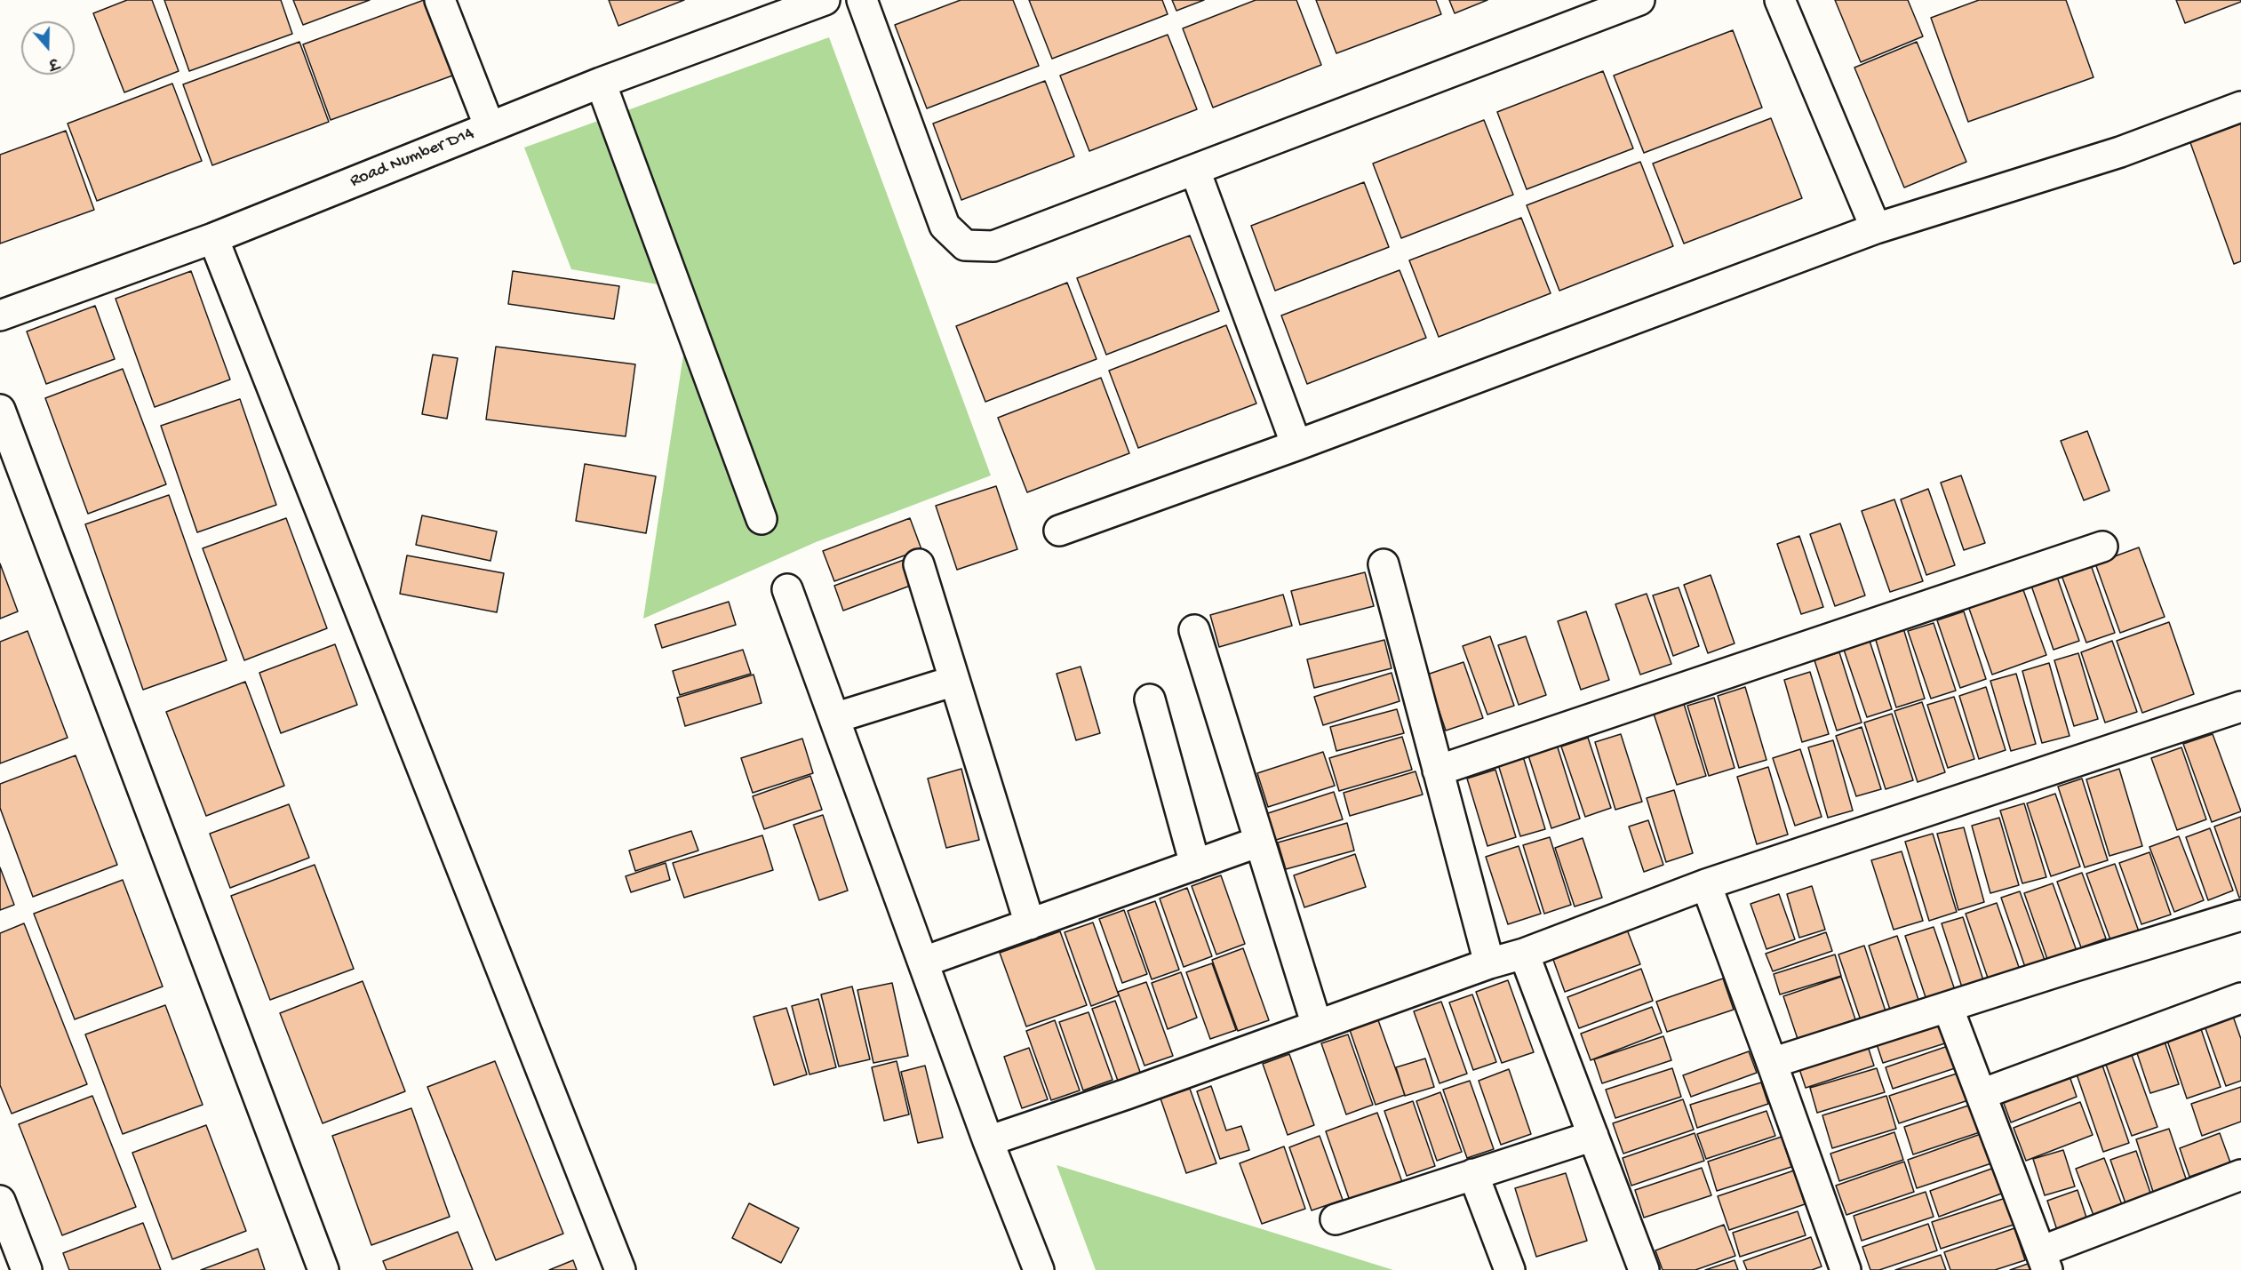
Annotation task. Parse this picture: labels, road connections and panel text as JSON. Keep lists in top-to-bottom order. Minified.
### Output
{"streets":{"street":["Road Number D14"]},"north":"bottom"}
